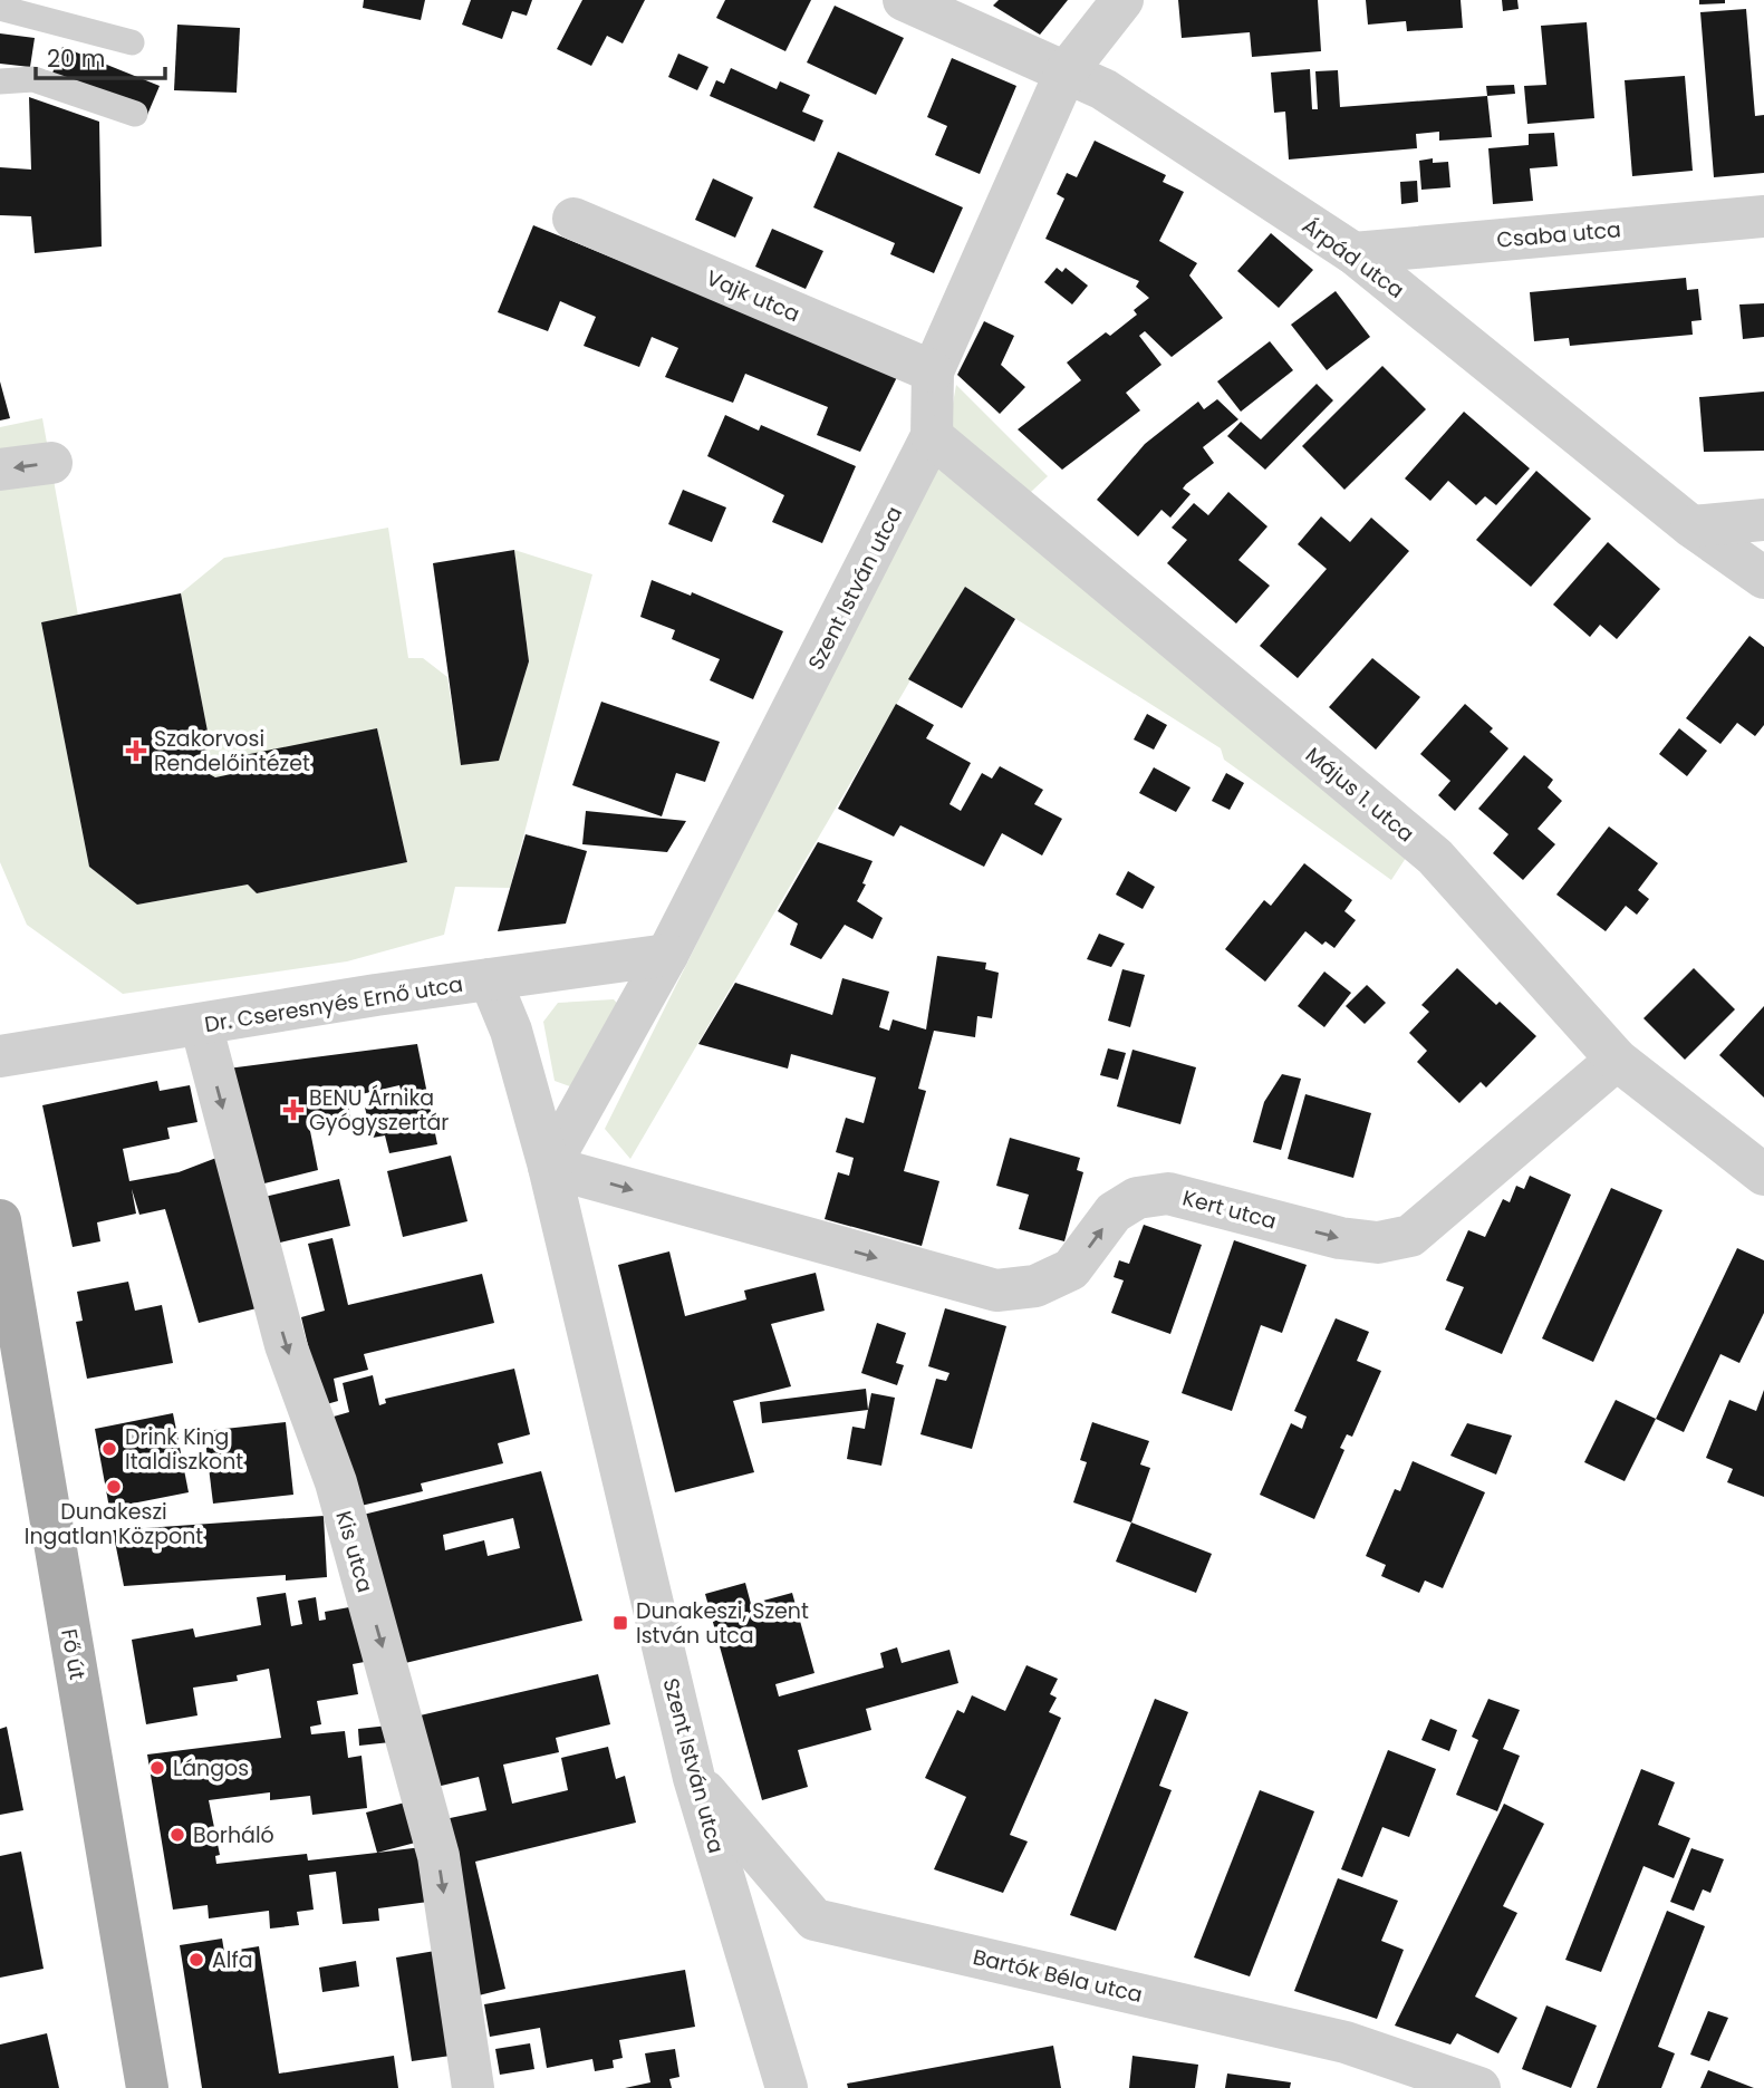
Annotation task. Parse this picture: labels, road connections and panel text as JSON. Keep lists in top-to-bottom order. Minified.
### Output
{"streets":{"main road":["Fő út"],"street":["Csaba utca","Árpád utca","Vajk utca","Szent István utca","Május 1. utca","Dr. Cseresnyés Ernő utca","Kert utca","Kis utca","Bartók Béla utca"]},"crossings":[["Csaba utca","Árpád utca"],["Árpád utca","Szent István utca"],["Vajk utca","Szent István utca"],["Szent István utca","Május 1. utca"],["Szent István utca","Dr. Cseresnyés Ernő utca"],["Szent István utca","Kert utca"],["Szent István utca","Bartók Béla utca"],["Május 1. utca","Kert utca"],["Dr. Cseresnyés Ernő utca","Kis utca"]],"one_way":["Kert utca","Kis utca"],"places":{"health":["Szakorvosi Rendelőintézet","BENU Árnika Gyógyszertár"],"other":["Drink King Italdiszkont","Dunakeszi Ingatlan Központ","Lángos","Borháló","Alfa"],"transit":["Dunakeszi, Szent István utca"]},"scale_bar":"20 m"}
